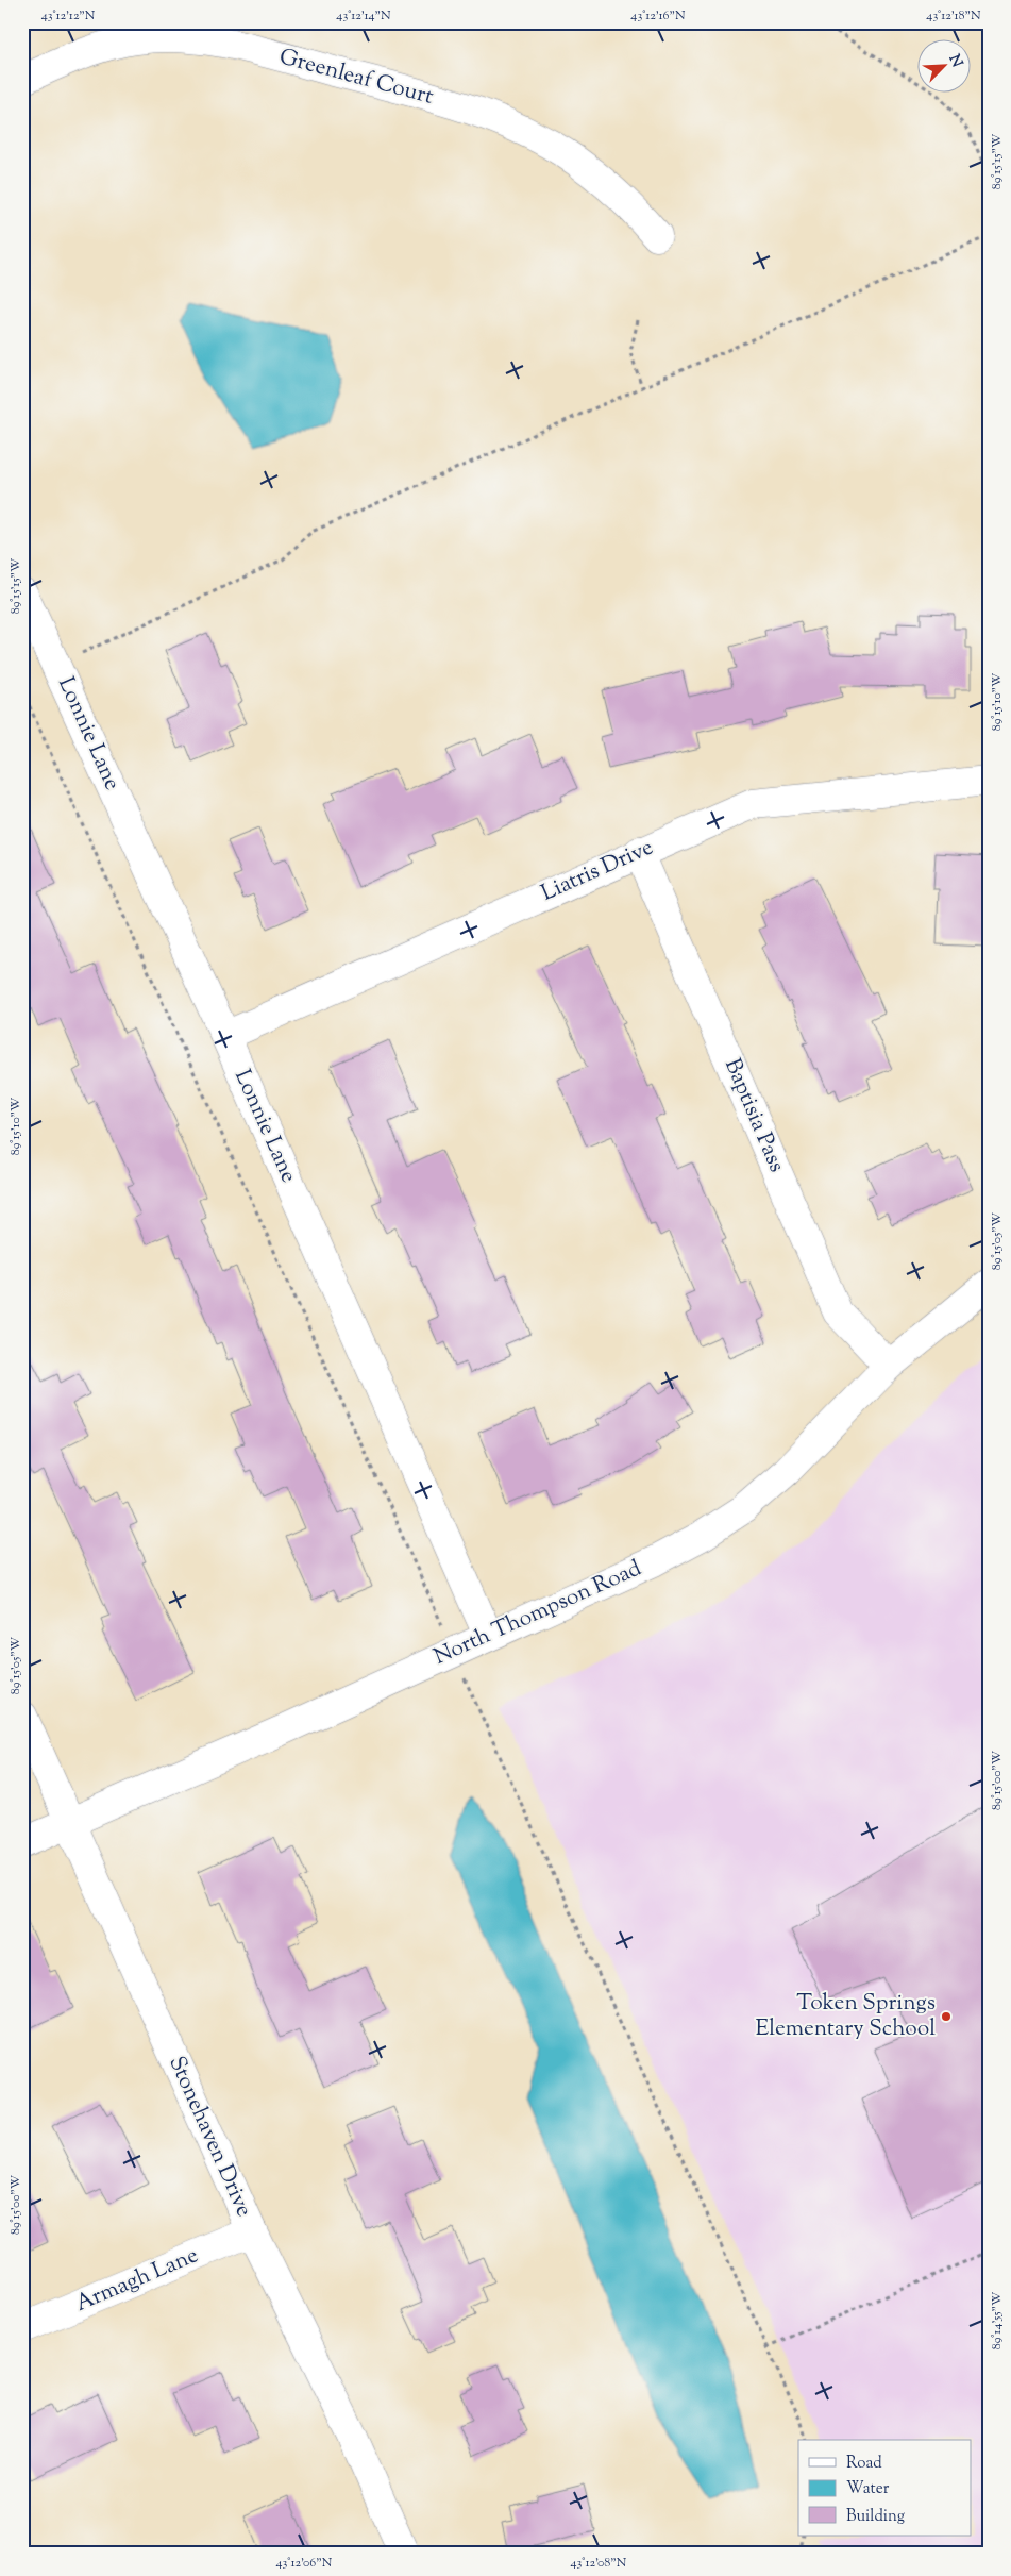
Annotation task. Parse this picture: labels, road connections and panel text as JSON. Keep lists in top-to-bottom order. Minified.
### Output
{"streets":{"street":["Greenleaf Court","Lonnie Lane","Liatris Drive","Baptisia Pass","North Thompson Road","Stonehaven Drive","Armagh Lane"]},"crossings":[["Lonnie Lane","Liatris Drive"],["Lonnie Lane","North Thompson Road"],["Liatris Drive","Baptisia Pass"],["Baptisia Pass","North Thompson Road"],["North Thompson Road","Stonehaven Drive"],["Stonehaven Drive","Armagh Lane"]],"places":["Token Springs Elementary School"],"legend":["Road","Water","Building"],"north":"top right","coordinates":["43°12'12\"N","43°12'14\"N","43°12'16\"N","43°12'18\"N","89°15'15\"W","89°15'10\"W","89°15'05\"W","89°15'00\"W","89°14'55\"W","43°12'06\"N","43°12'08\"N"]}
